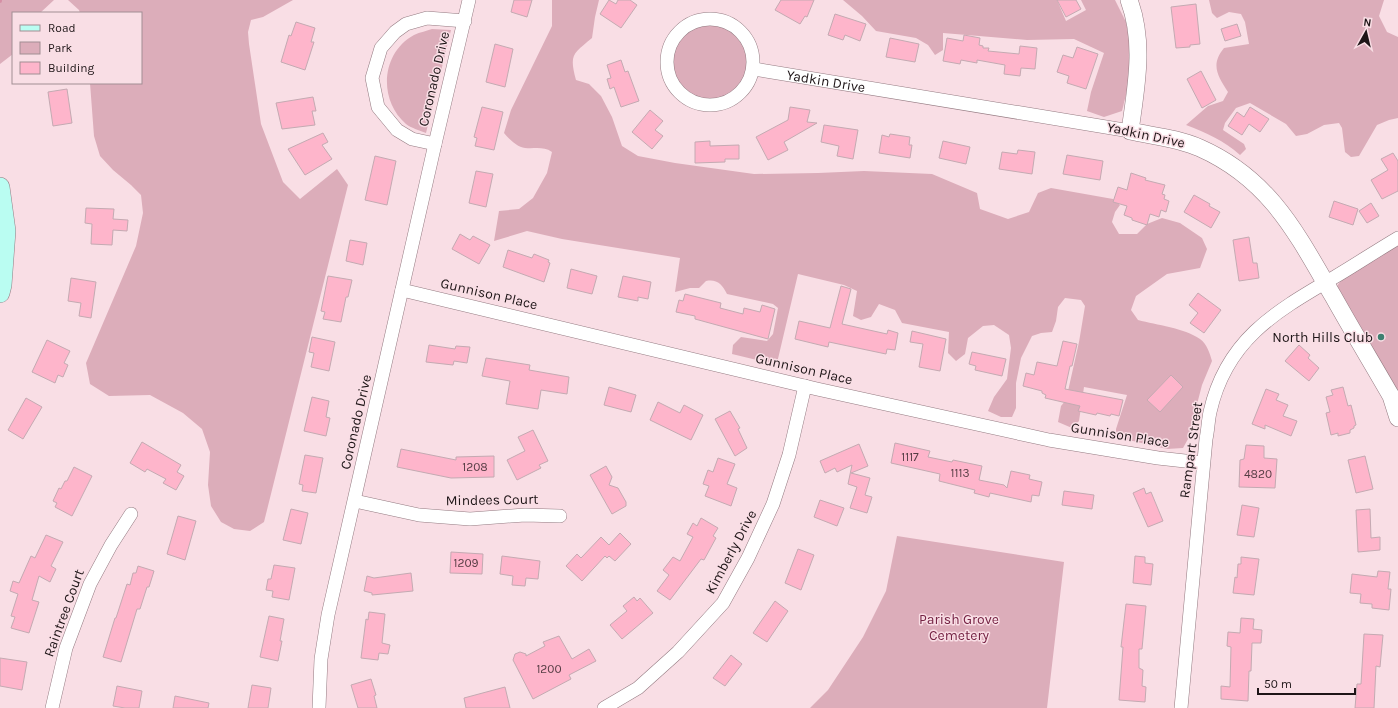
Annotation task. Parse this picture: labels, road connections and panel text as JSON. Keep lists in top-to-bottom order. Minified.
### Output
{"streets":{"street":["Coronado Drive","Yadkin Drive","Gunnison Place","Rampart Street","Mindees Court","Kimberly Drive","Raintree Court"]},"crossings":[["Coronado Drive","Gunnison Place"],["Coronado Drive","Mindees Court"],["Yadkin Drive","Rampart Street"],["Gunnison Place","Rampart Street"],["Gunnison Place","Kimberly Drive"]],"parks":["Parish Grove Cemetery"],"places":["North Hills Club"],"house_numbers":["1117","1208","1113","4820","1209","1200"],"legend":["Road","Park","Building"],"scale_bar":"50 m","north":"top"}
